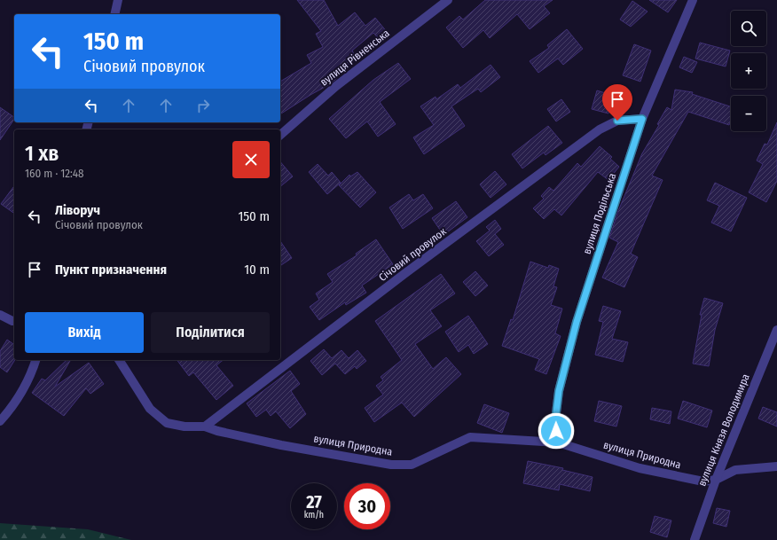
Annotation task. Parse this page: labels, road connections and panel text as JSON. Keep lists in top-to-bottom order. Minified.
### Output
{"streets":{"street":["вулиця Рівненська","вулиця Подільська","Січовий провулок","вулиця Князя Володимира","вулиця Природна"]},"crossings":[["вулиця Подільська","Січовий провулок"],["вулиця Подільська","вулиця Природна"],["Січовий провулок","вулиця Природна"],["вулиця Князя Володимира","вулиця Природна"]],"page":{"map_buttons":["+","−"],"turn":["150 m","Січовий провулок"],"heading":["1 хв","160 m · 12:48"],"list":[{"name":"Ліворуч","note":"Січовий провулок","value":"150 m"},{"name":"Пункт призначення","value":"10 m"}],"buttons":["Вихід","Поділитися"],"speed":"27 km/h","limit":"30"}}
